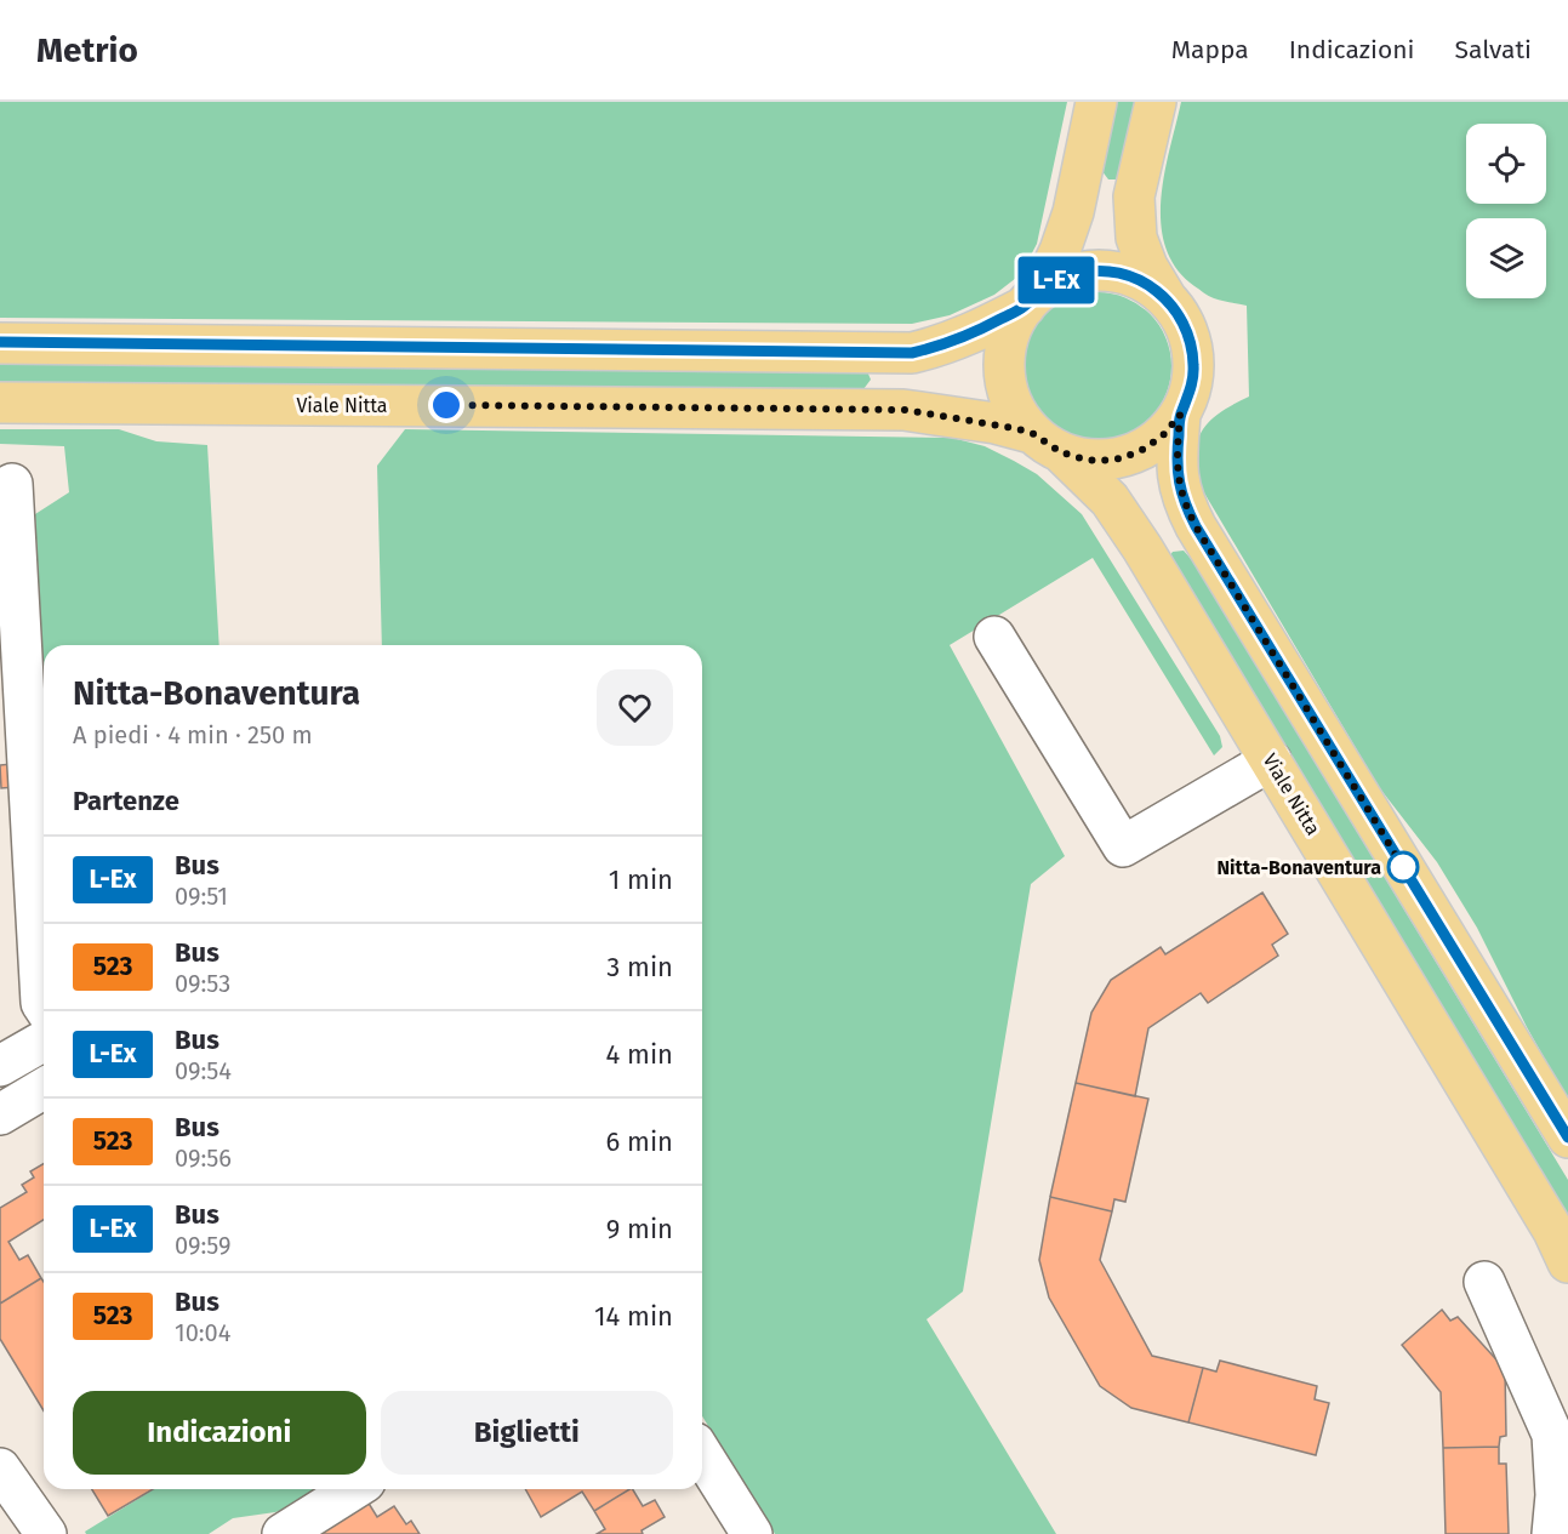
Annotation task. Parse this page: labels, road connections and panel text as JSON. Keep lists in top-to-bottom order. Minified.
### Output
{"streets":{"main road":["Viale Nitta"]},"places":["Nitta-Bonaventura"],"lines":["bus line L-Ex"],"page":{"header":"Metrio","nav":["Mappa","Indicazioni","Salvati"],"on_map":"L-Ex","heading":[["Nitta-Bonaventura","A piedi · 4 min · 250 m"],"Partenze"],"list":[{"mark":"L-Ex","name":"Bus","note":"09:51","value":"1 min"},{"mark":"523","name":"Bus","note":"09:53","value":"3 min"},{"mark":"L-Ex","name":"Bus","note":"09:54","value":"4 min"},{"mark":"523","name":"Bus","note":"09:56","value":"6 min"},{"mark":"L-Ex","name":"Bus","note":"09:59","value":"9 min"},{"mark":"523","name":"Bus","note":"10:04","value":"14 min"}],"buttons":["Indicazioni","Biglietti"]}}
